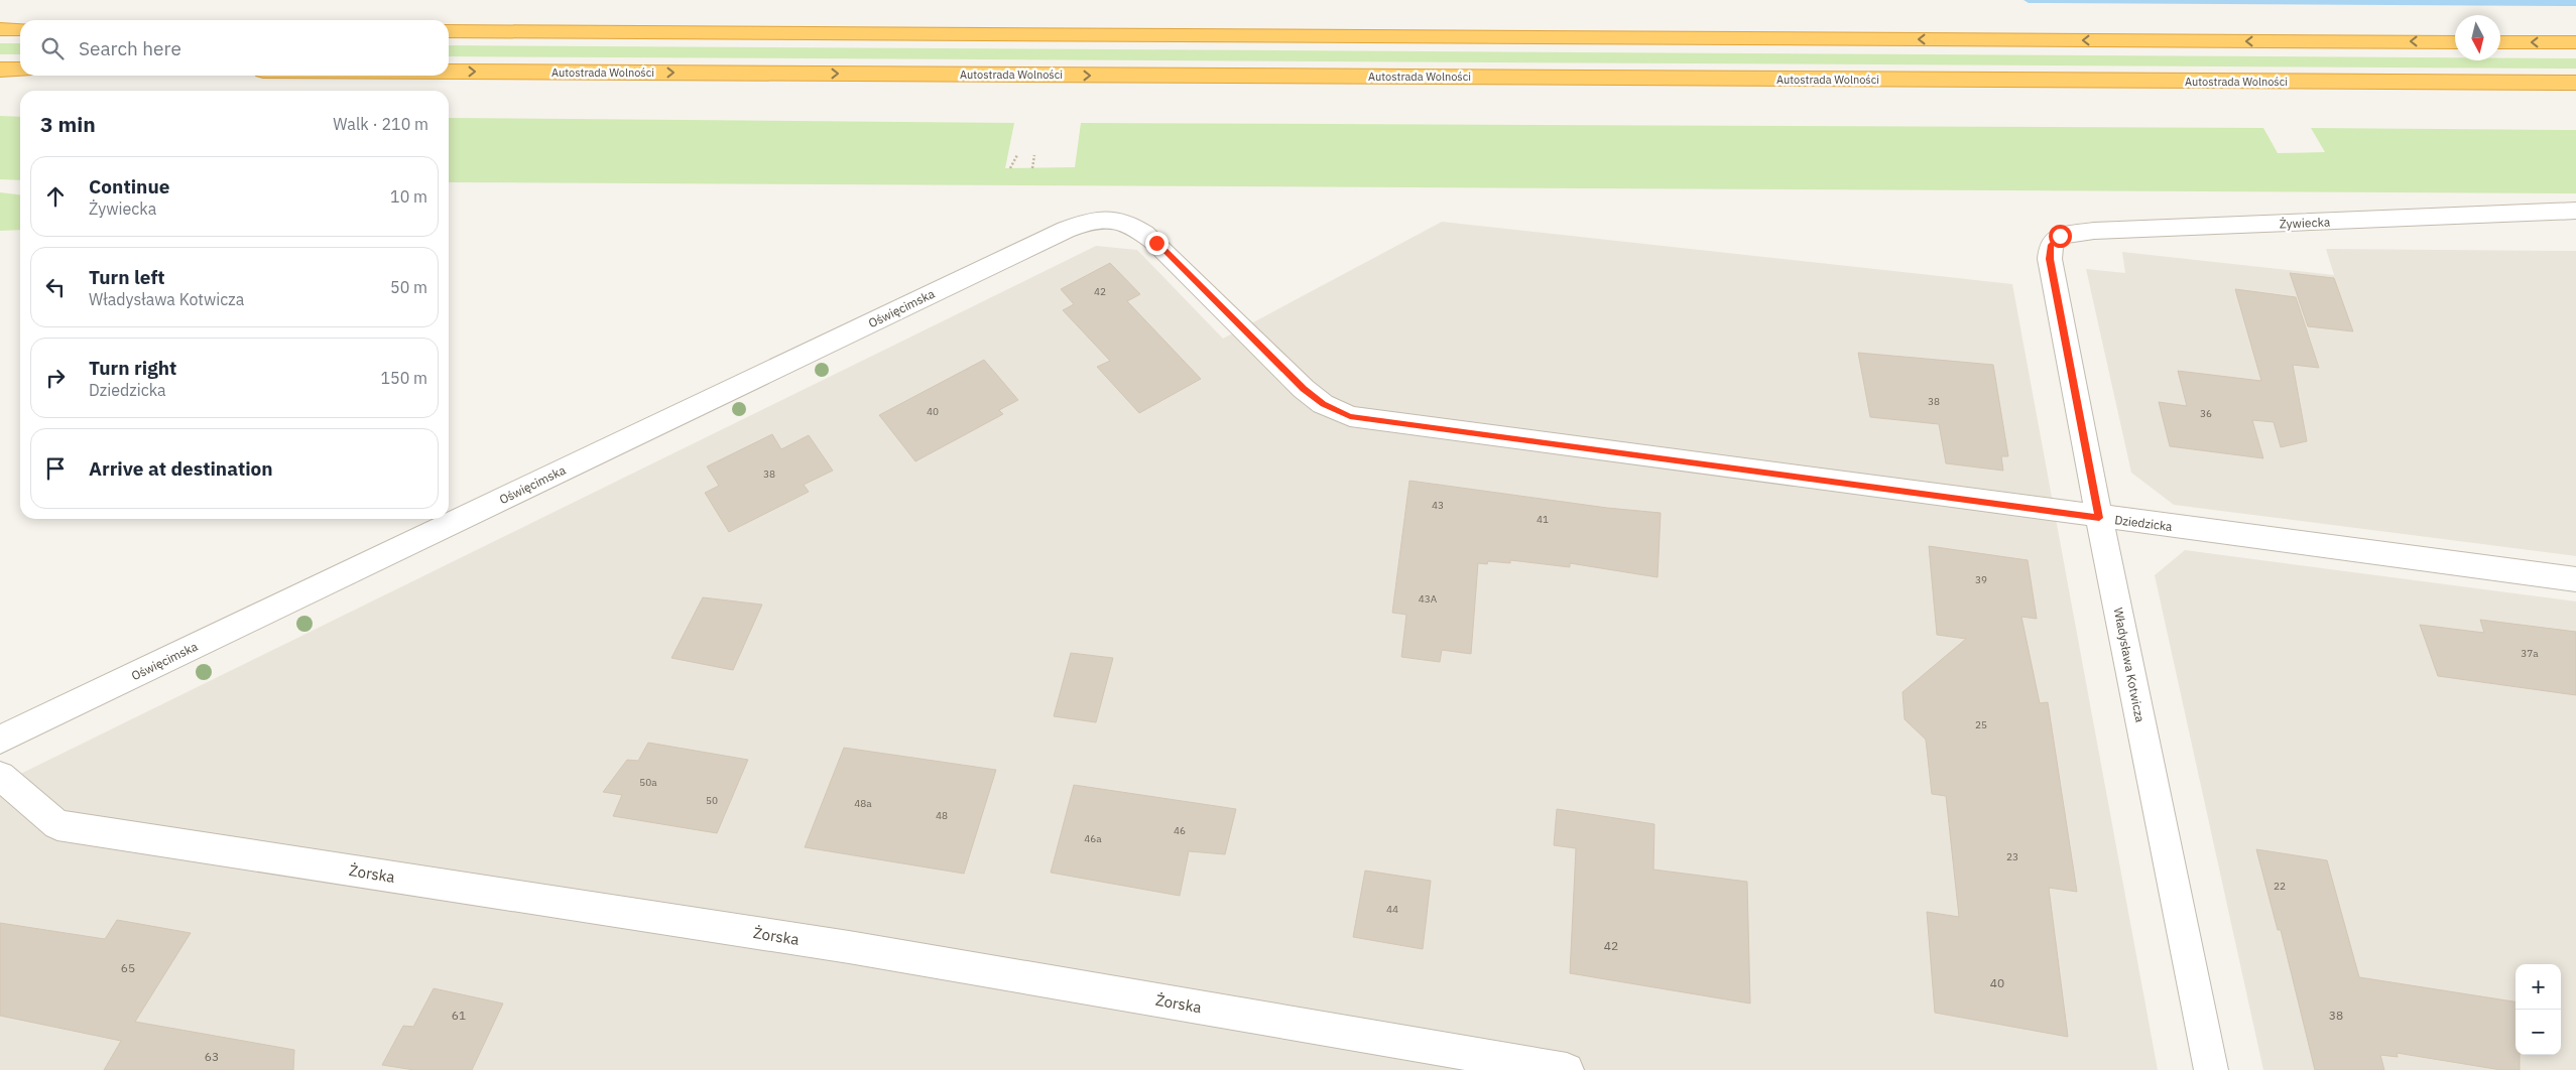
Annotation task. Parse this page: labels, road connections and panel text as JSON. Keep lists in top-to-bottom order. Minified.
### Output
{"streets":{"highway":["Autostrada Wolności"],"street":["Żywiecka","Oświęcimska","Dziedzicka","Władysława Kotwicza","Żorska"]},"crossings":[["Żywiecka","Władysława Kotwicza"],["Oświęcimska","Dziedzicka"],["Dziedzicka","Władysława Kotwicza"]],"house_numbers":["42","38","40","36","38","43","41","39","43A","37a","25","50a","50","48a","48","46","46a","23","22","44","42","65","40","61","38","63"],"north":"bottom","page":{"search":"Search here","heading":["3 min","Walk · 210 m"],"list":[["Continue","Żywiecka","10 m"],["Turn left","Władysława Kotwicza","50 m"],["Turn right","Dziedzicka","150 m"],"Arrive at destination"],"map_buttons":["+","−"]}}
